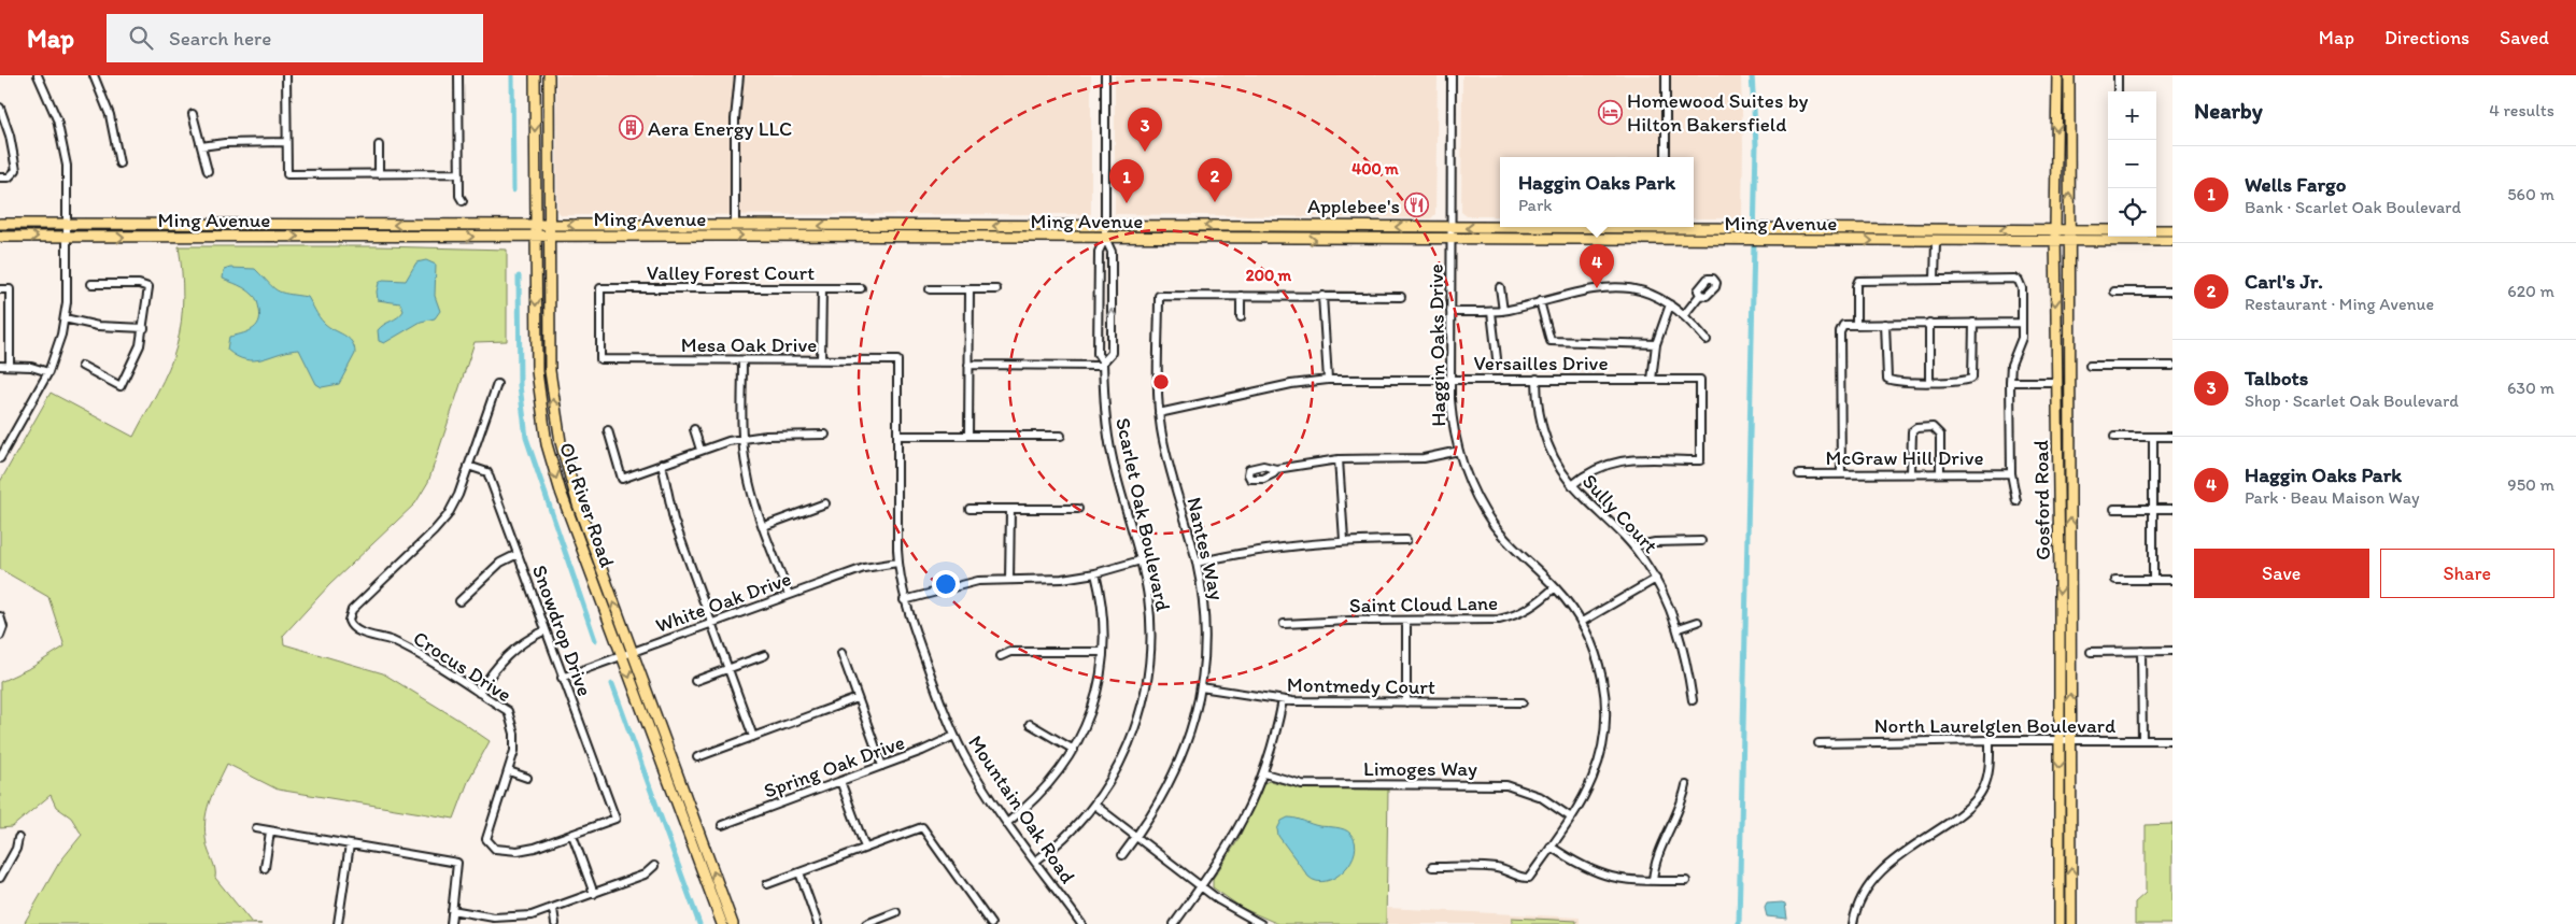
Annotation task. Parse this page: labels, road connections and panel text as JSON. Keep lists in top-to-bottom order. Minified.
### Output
{"streets":{"main road":["Ming Avenue","Gosford Road","Old River Road"],"street":["Valley Forest Court","Mesa Oak Drive","Haggin Oaks Drive","Versailles Drive","McGraw Hill Drive","Sully Court","Scarlet Oak Boulevard","Nantes Way","White Oak Drive","Saint Cloud Lane","Snowdrop Drive","Crocus Drive","Montmedy Court","North Laurelglen Boulevard","Spring Oak Drive","Limoges Way","Mountain Oak Road"]},"crossings":[["Ming Avenue","Haggin Oaks Drive"],["Ming Avenue","Gosford Road"],["Ming Avenue","Old River Road"],["Ming Avenue","Scarlet Oak Boulevard"],["Valley Forest Court","Mesa Oak Drive"],["Mesa Oak Drive","Mountain Oak Road"],["Haggin Oaks Drive","Versailles Drive"],["Haggin Oaks Drive","Saint Cloud Lane"],["Haggin Oaks Drive","Limoges Way"],["Versailles Drive","Sully Court"],["Versailles Drive","Nantes Way"],["Gosford Road","North Laurelglen Boulevard"],["Old River Road","White Oak Drive"],["Scarlet Oak Boulevard","Mountain Oak Road"],["Nantes Way","Montmedy Court"],["White Oak Drive","Snowdrop Drive"],["White Oak Drive","Mountain Oak Road"],["Snowdrop Drive","Crocus Drive"],["Spring Oak Drive","Mountain Oak Road"]],"places":{"hotel":["Homewood Suites by Hilton Bakersfield"],"building":["Aera Energy LLC"],"restaurant":["Applebee's"]},"page":{"header":"Map","search":"Search here","nav":["Map","Directions","Saved"],"heading":["Nearby","4 results"],"map_buttons":["+","−"],"pins":["3","2","1","4"],"list":[{"mark":"1","name":"Wells Fargo","note":"Bank · Scarlet Oak Boulevard","value":"560 m"},{"mark":"2","name":"Carl's Jr.","note":"Restaurant · Ming Avenue","value":"620 m"},{"mark":"3","name":"Talbots","note":"Shop · Scarlet Oak Boulevard","value":"630 m"},{"mark":"4","name":"Haggin Oaks Park","note":"Park · Beau Maison Way","value":"950 m"}],"popup":["Haggin Oaks Park","Park"],"buttons":["Save","Share"]},"rings":["400 m","200 m"]}
